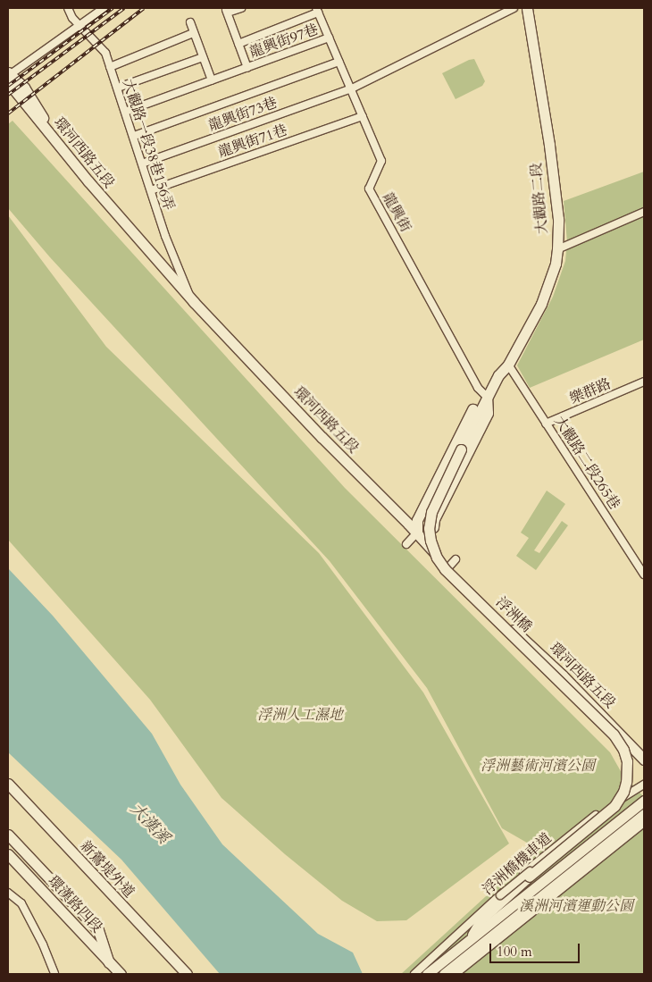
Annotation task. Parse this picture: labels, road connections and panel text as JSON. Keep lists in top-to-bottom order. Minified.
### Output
{"streets":{"main road":["環河西路五段","大觀路二段","浮洲橋","新鶯堤外道","環漢路四段"],"street":["龍興街97巷","龍興街73巷","龍興街71巷","大觀路一段38巷156弄","龍興街","樂群路","大觀路二段265巷","浮洲橋機車道"]},"crossings":[["龍興街97巷","大觀路一段38巷156弄"],["龍興街97巷","龍興街"],["龍興街73巷","大觀路一段38巷156弄"],["龍興街73巷","龍興街"],["龍興街71巷","大觀路一段38巷156弄"],["龍興街71巷","龍興街"],["大觀路一段38巷156弄","環河西路五段"],["大觀路二段","龍興街"],["大觀路二段","大觀路二段265巷"],["大觀路二段","浮洲橋"],["龍興街","浮洲橋"],["樂群路","大觀路二段265巷"]],"water":["大漢溪"],"parks":["浮洲人工濕地","浮洲藝術河濱公園","溪洲河濱運動公園"],"scale_bar":"100 m"}
